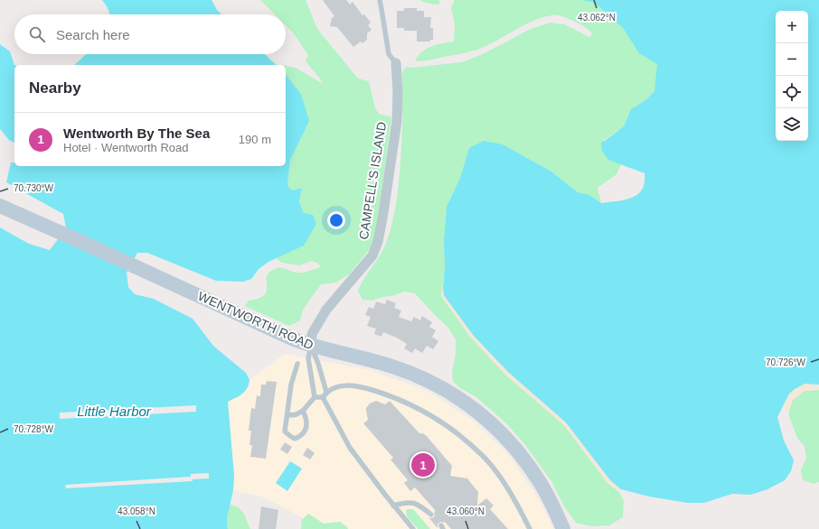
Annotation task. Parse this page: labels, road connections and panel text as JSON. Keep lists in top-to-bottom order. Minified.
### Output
{"streets":{"main road":["WENTWORTH ROAD"],"street":["CAMPELL'S ISLAND"]},"crossings":[["CAMPELL'S ISLAND","WENTWORTH ROAD"]],"water":["Little Harbor"],"page":{"map_buttons":["+","−"],"search":"Search here","heading":"Nearby","list":[{"mark":"1","name":"Wentworth By The Sea","note":"Hotel · Wentworth Road","value":"190 m"}],"pins":"1"},"coordinates":["43.062°N","70.730°W","70.726°W","70.728°W","43.058°N","43.060°N"]}
